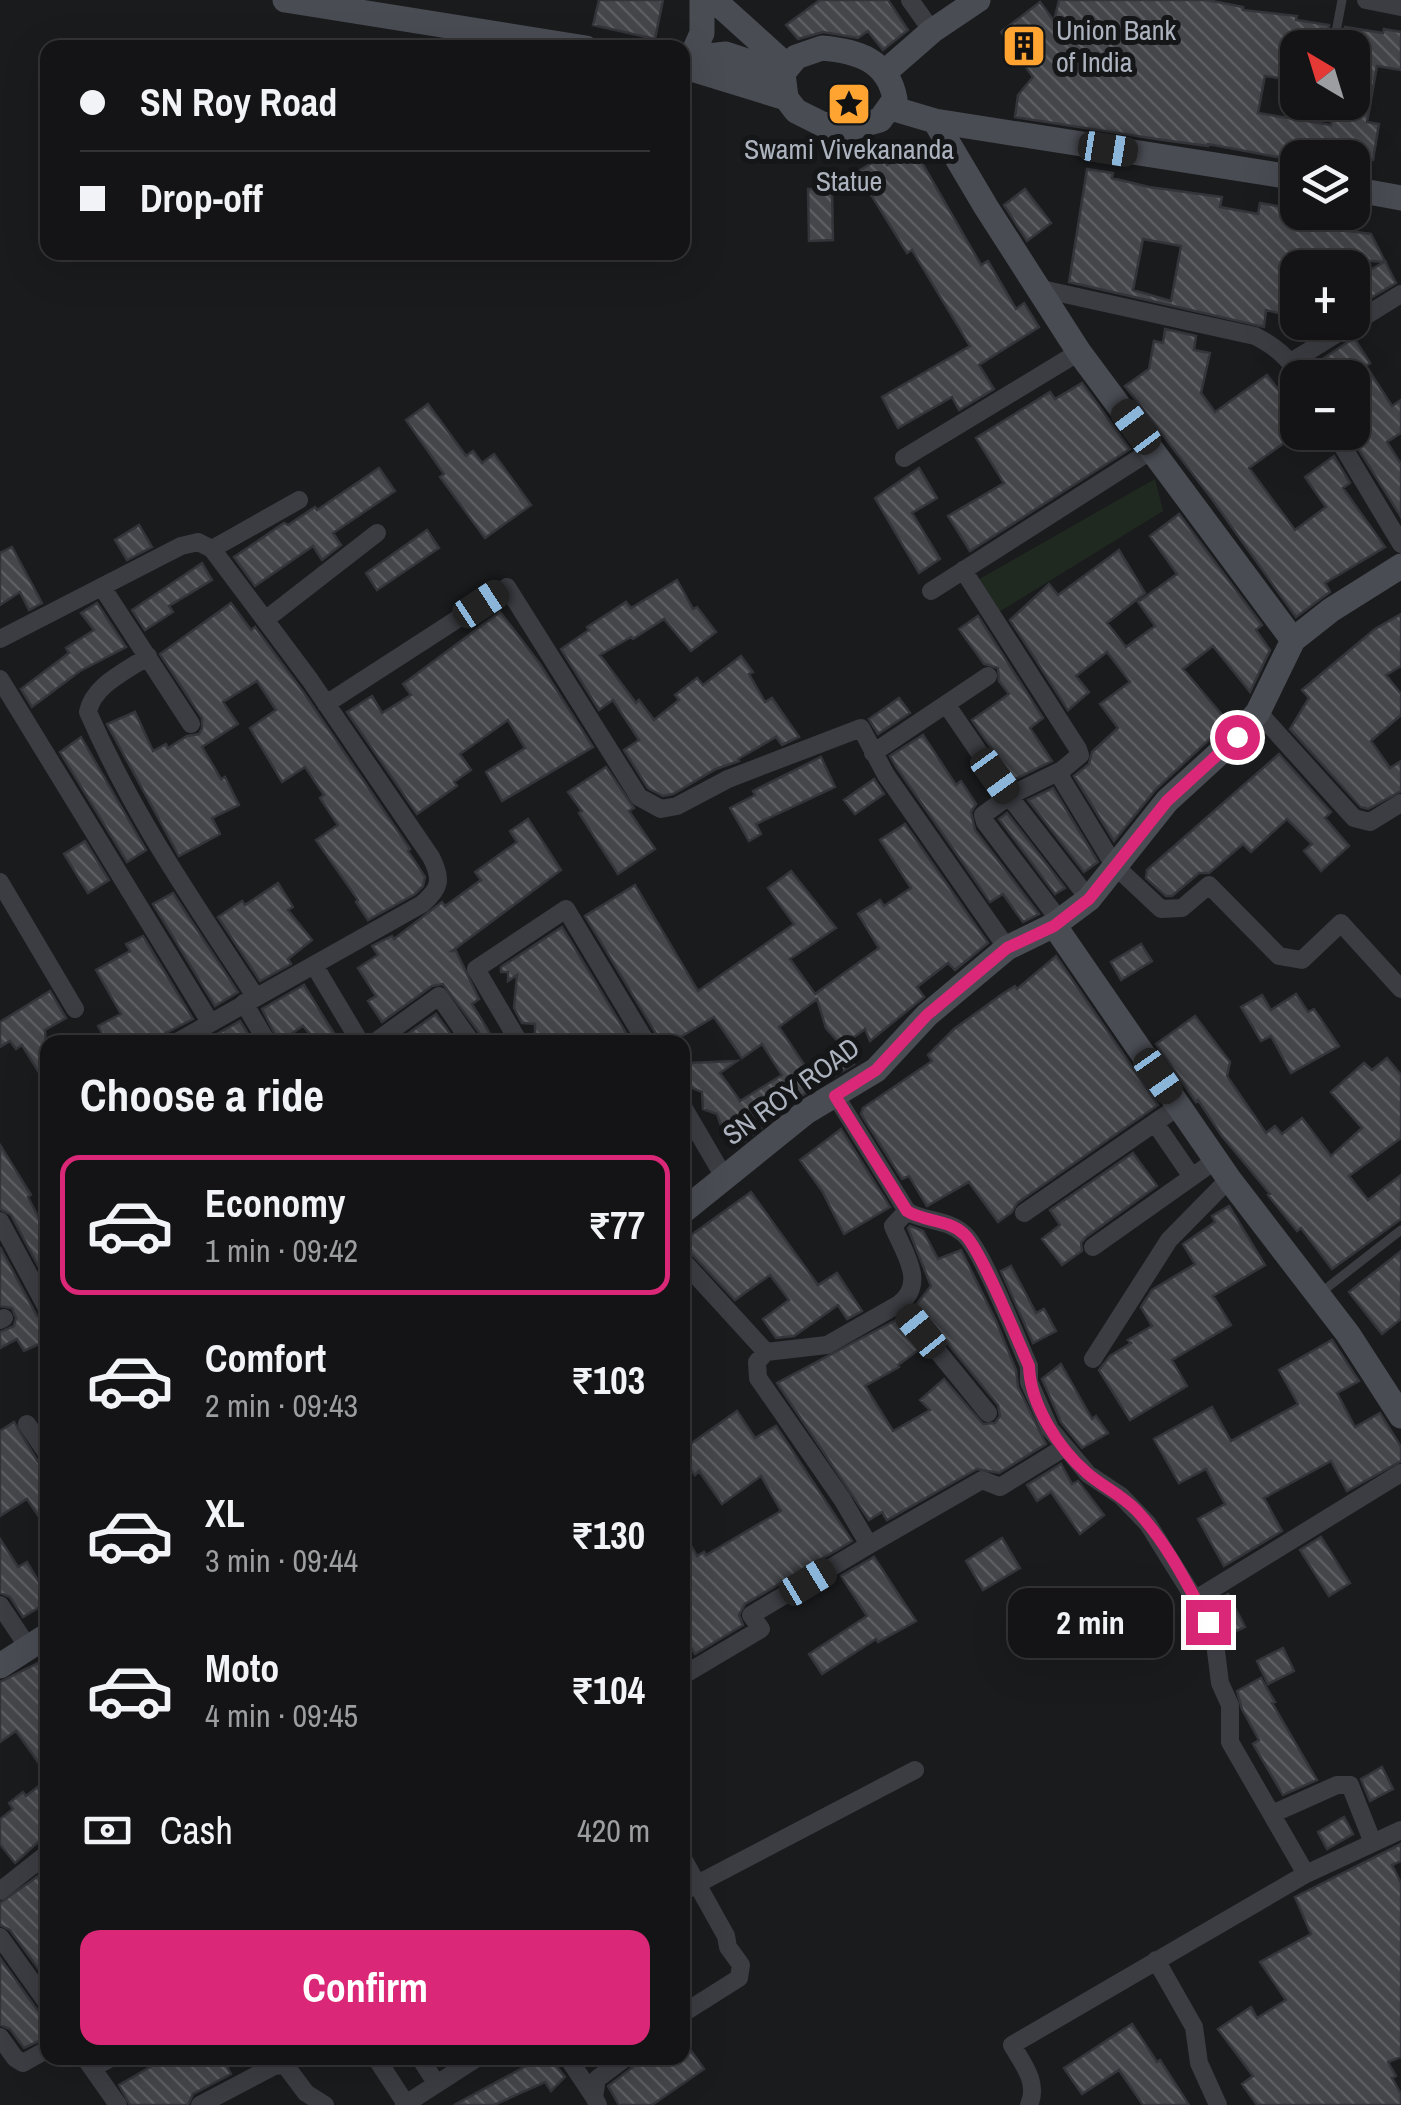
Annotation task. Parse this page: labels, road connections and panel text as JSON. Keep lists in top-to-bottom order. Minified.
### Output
{"streets":{"street":["SN ROY ROAD"]},"places":{"building":["Union Bank of India"],"place":["Swami Vivekananda Statue"]},"north":"top left","page":{"map_buttons":["+","−"],"banner":["SN Roy Road","Drop-off"],"heading":"Choose a ride","list":[{"name":"Economy","note":"1 min · 09:42","value":"₹77"},{"name":"Comfort","note":"2 min · 09:43","value":"₹103"},{"name":"XL","note":"3 min · 09:44","value":"₹130"},{"name":"Moto","note":"4 min · 09:45","value":"₹104"}],"bubble":"2 min","pay":["Cash","420 m"],"buttons":"Confirm"}}
